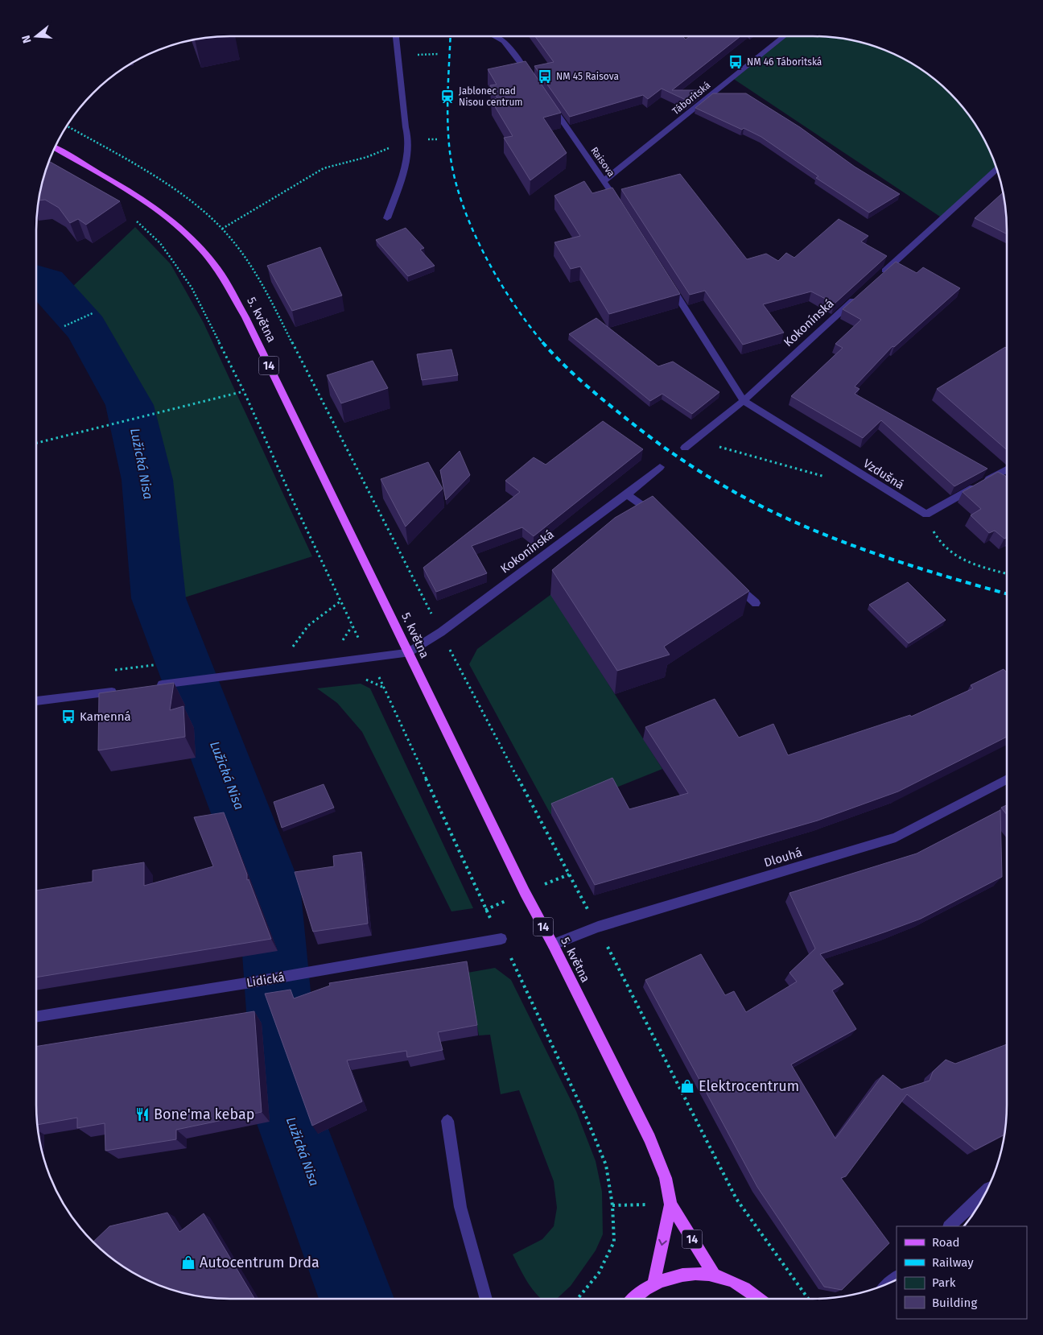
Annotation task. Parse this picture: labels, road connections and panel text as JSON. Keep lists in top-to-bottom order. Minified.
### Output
{"streets":{"main road":["5. května","14"],"street":["Táboritská","Raisova","Kokonínská","Vzdušná","Dlouhá","Lidická"]},"crossings":[["Táboritská","Raisova"],["5. května","Kokonínská"],["5. května","Dlouhá"],["Kokonínská","Vzdušná"]],"water":["Lužická Nisa"],"places":{"bus stop":["NM 46 Táboritská","NM 45 Raisova","Kamenná"],"station":["Jablonec nad Nisou centrum"],"shop":["Elektrocentrum","Autocentrum Drda"],"restaurant":["Bone'ma kebap"]},"legend":["Road","Railway","Park","Building"],"north":"left"}
